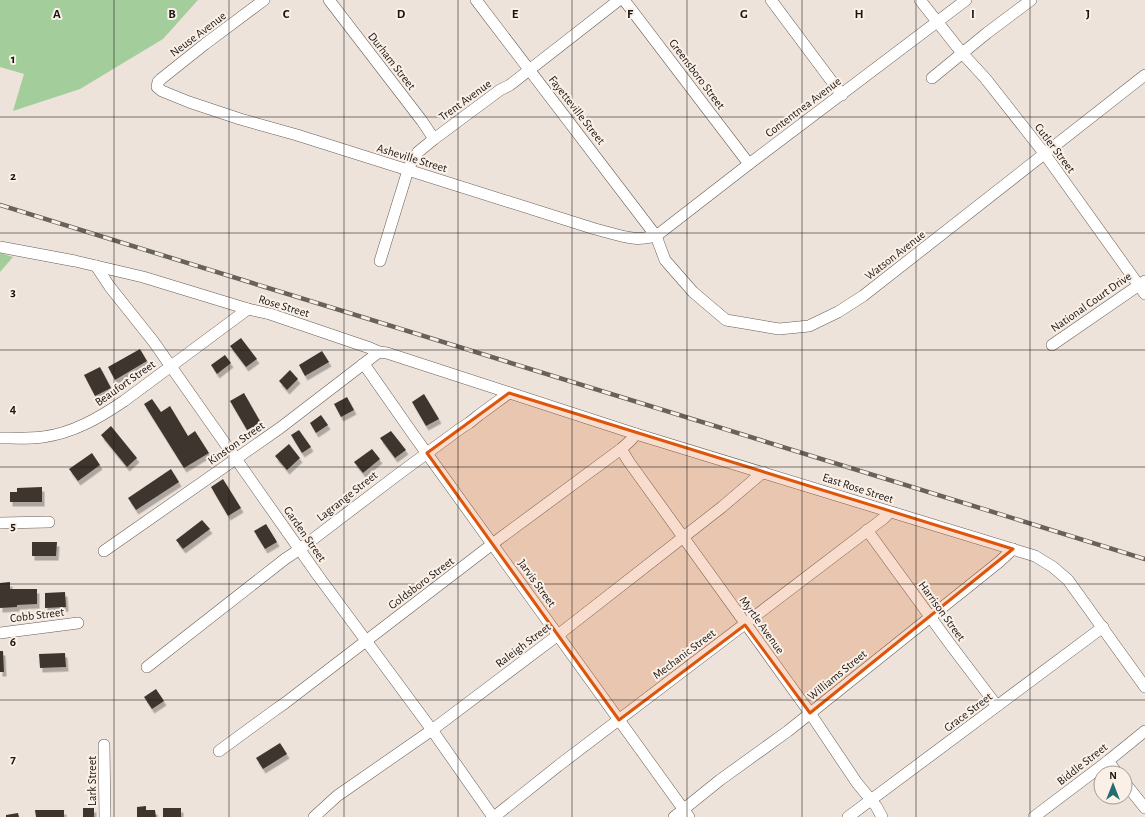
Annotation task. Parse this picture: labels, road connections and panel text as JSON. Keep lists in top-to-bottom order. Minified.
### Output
{"streets":{"street":["Neuse Avenue","Durham Street","Greensboro Street","Trent Avenue","Contentnea Avenue","Fayetteville Street","Cutler Street","Asheville Street","Watson Avenue","National Court Drive","Rose Street","Beaufort Street","Kinston Street","East Rose Street","Lagrange Street","Garden Street","Goldsboro Street","Jarvis Street","Harrison Street","Cobb Street","Myrtle Avenue","Raleigh Street","Mechanic Street","Williams Street","Grace Street","Biddle Street","Lark Street"]},"crossings":[["Neuse Avenue","Asheville Street"],["Durham Street","Trent Avenue"],["Greensboro Street","Contentnea Avenue"],["Trent Avenue","Fayetteville Street"],["Trent Avenue","Asheville Street"],["Contentnea Avenue","Fayetteville Street"],["Contentnea Avenue","Cutler Street"],["Contentnea Avenue","Asheville Street"],["Contentnea Avenue","Watson Avenue"],["Fayetteville Street","Asheville Street"],["Fayetteville Street","Watson Avenue"],["Cutler Street","Watson Avenue"],["Cutler Street","National Court Drive"],["Asheville Street","Watson Avenue"],["Rose Street","Beaufort Street"],["Rose Street","Kinston Street"],["Rose Street","East Rose Street"],["Rose Street","Lagrange Street"],["Rose Street","Garden Street"],["Beaufort Street","Garden Street"],["Kinston Street","Garden Street"],["Kinston Street","Jarvis Street"],["East Rose Street","Lagrange Street"],["East Rose Street","Goldsboro Street"],["East Rose Street","Raleigh Street"],["East Rose Street","Mechanic Street"],["East Rose Street","Williams Street"],["East Rose Street","Grace Street"],["Lagrange Street","Garden Street"],["Lagrange Street","Jarvis Street"],["Garden Street","Goldsboro Street"],["Garden Street","Raleigh Street"],["Garden Street","Mechanic Street"],["Goldsboro Street","Jarvis Street"],["Goldsboro Street","Myrtle Avenue"],["Jarvis Street","Raleigh Street"],["Jarvis Street","Mechanic Street"],["Jarvis Street","Williams Street"],["Harrison Street","Mechanic Street"],["Harrison Street","Williams Street"],["Harrison Street","Grace Street"],["Myrtle Avenue","Raleigh Street"],["Myrtle Avenue","Mechanic Street"],["Myrtle Avenue","Williams Street"],["Myrtle Avenue","Grace Street"]],"north":"top","grid":{"columns":["A","B","C","D","E","F","G","H","I","J"],"rows":["1","2","3","4","5","6","7"]}}
